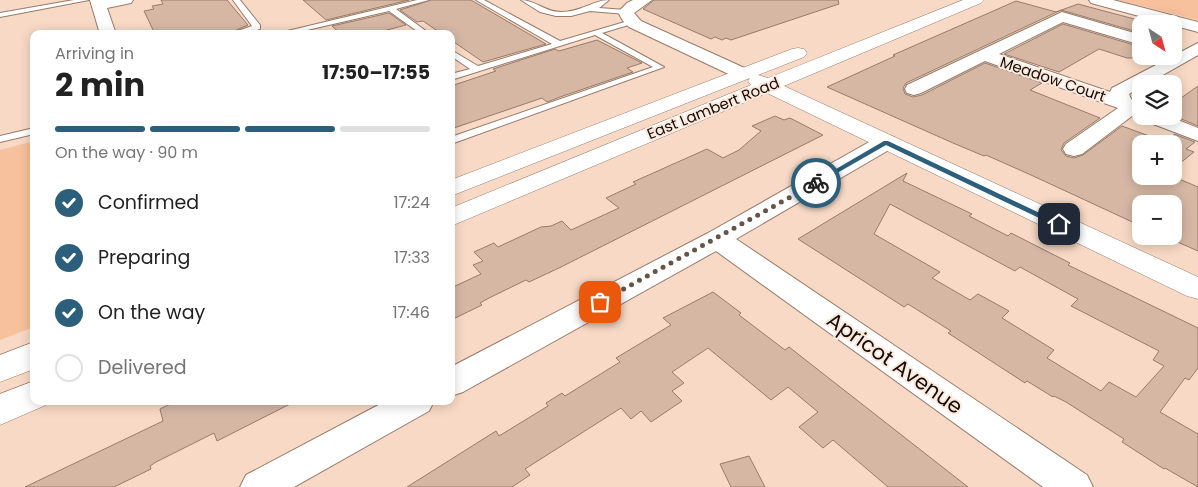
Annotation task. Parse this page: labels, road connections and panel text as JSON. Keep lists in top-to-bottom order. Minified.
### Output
{"streets":{"main road":["East Lambert Road"],"street":["Meadow Court","Apricot Avenue"]},"north":"bottom right","page":{"map_buttons":["+","−"],"heading":["2 min","Arriving in","17:50–17:55"],"bar":"On the way · 90 m","list":[["Confirmed","17:24"],["Preparing","17:33"],["On the way","17:46"],"Delivered"]}}
